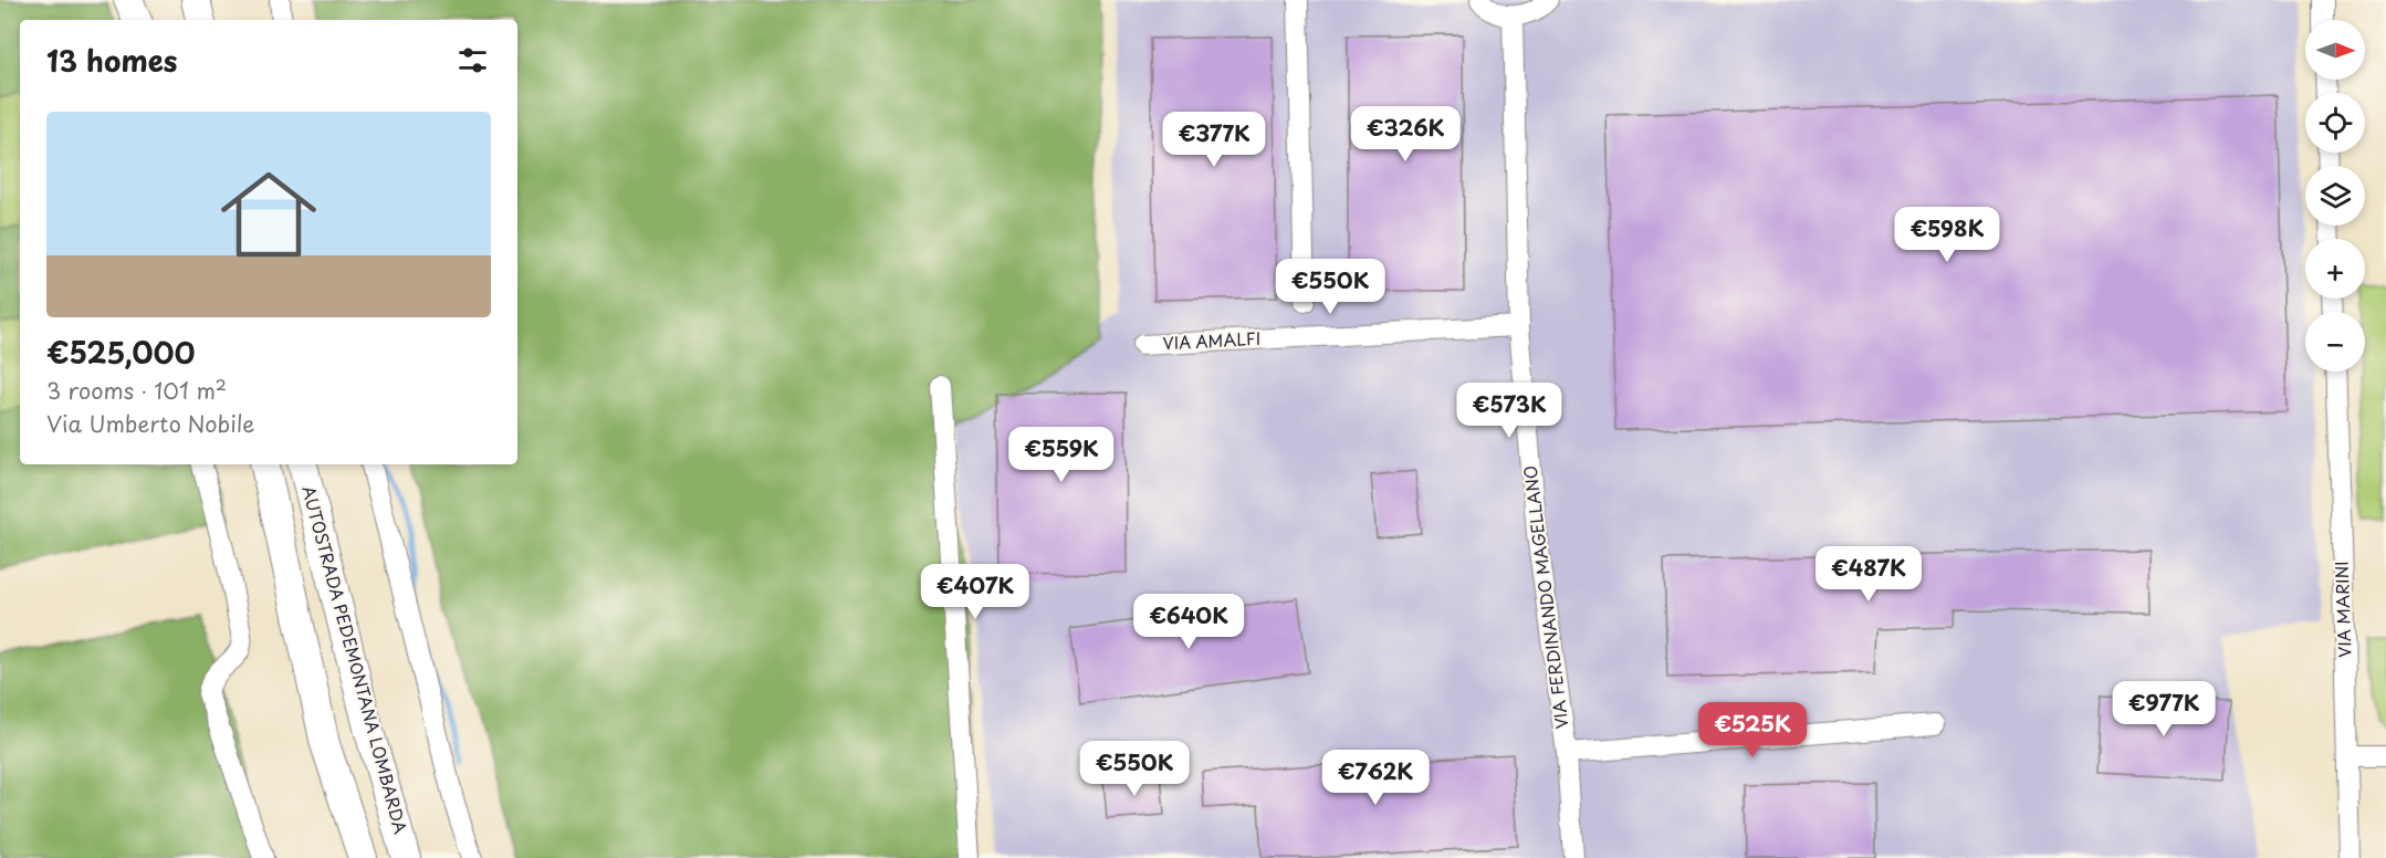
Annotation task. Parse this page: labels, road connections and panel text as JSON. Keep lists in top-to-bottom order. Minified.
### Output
{"streets":{"highway":["AUTOSTRADA PEDEMONTANA LOMBARDA"],"street":["VIA AMALFI","VIA FERDINANDO MAGELLANO","VIA MARINI"]},"crossings":[["VIA AMALFI","VIA FERDINANDO MAGELLANO"]],"north":"right","page":{"map_buttons":["+","−"],"heading":"13 homes","list":[{"name":"€525,000","note":"3 rooms · 101 m² · Via Umberto Nobile"}],"price":["€326K","€377K","€598K","€550K","€573K","€559K","€487K","€407K","€640K","€977K","€525K","€550K","€762K"]}}
